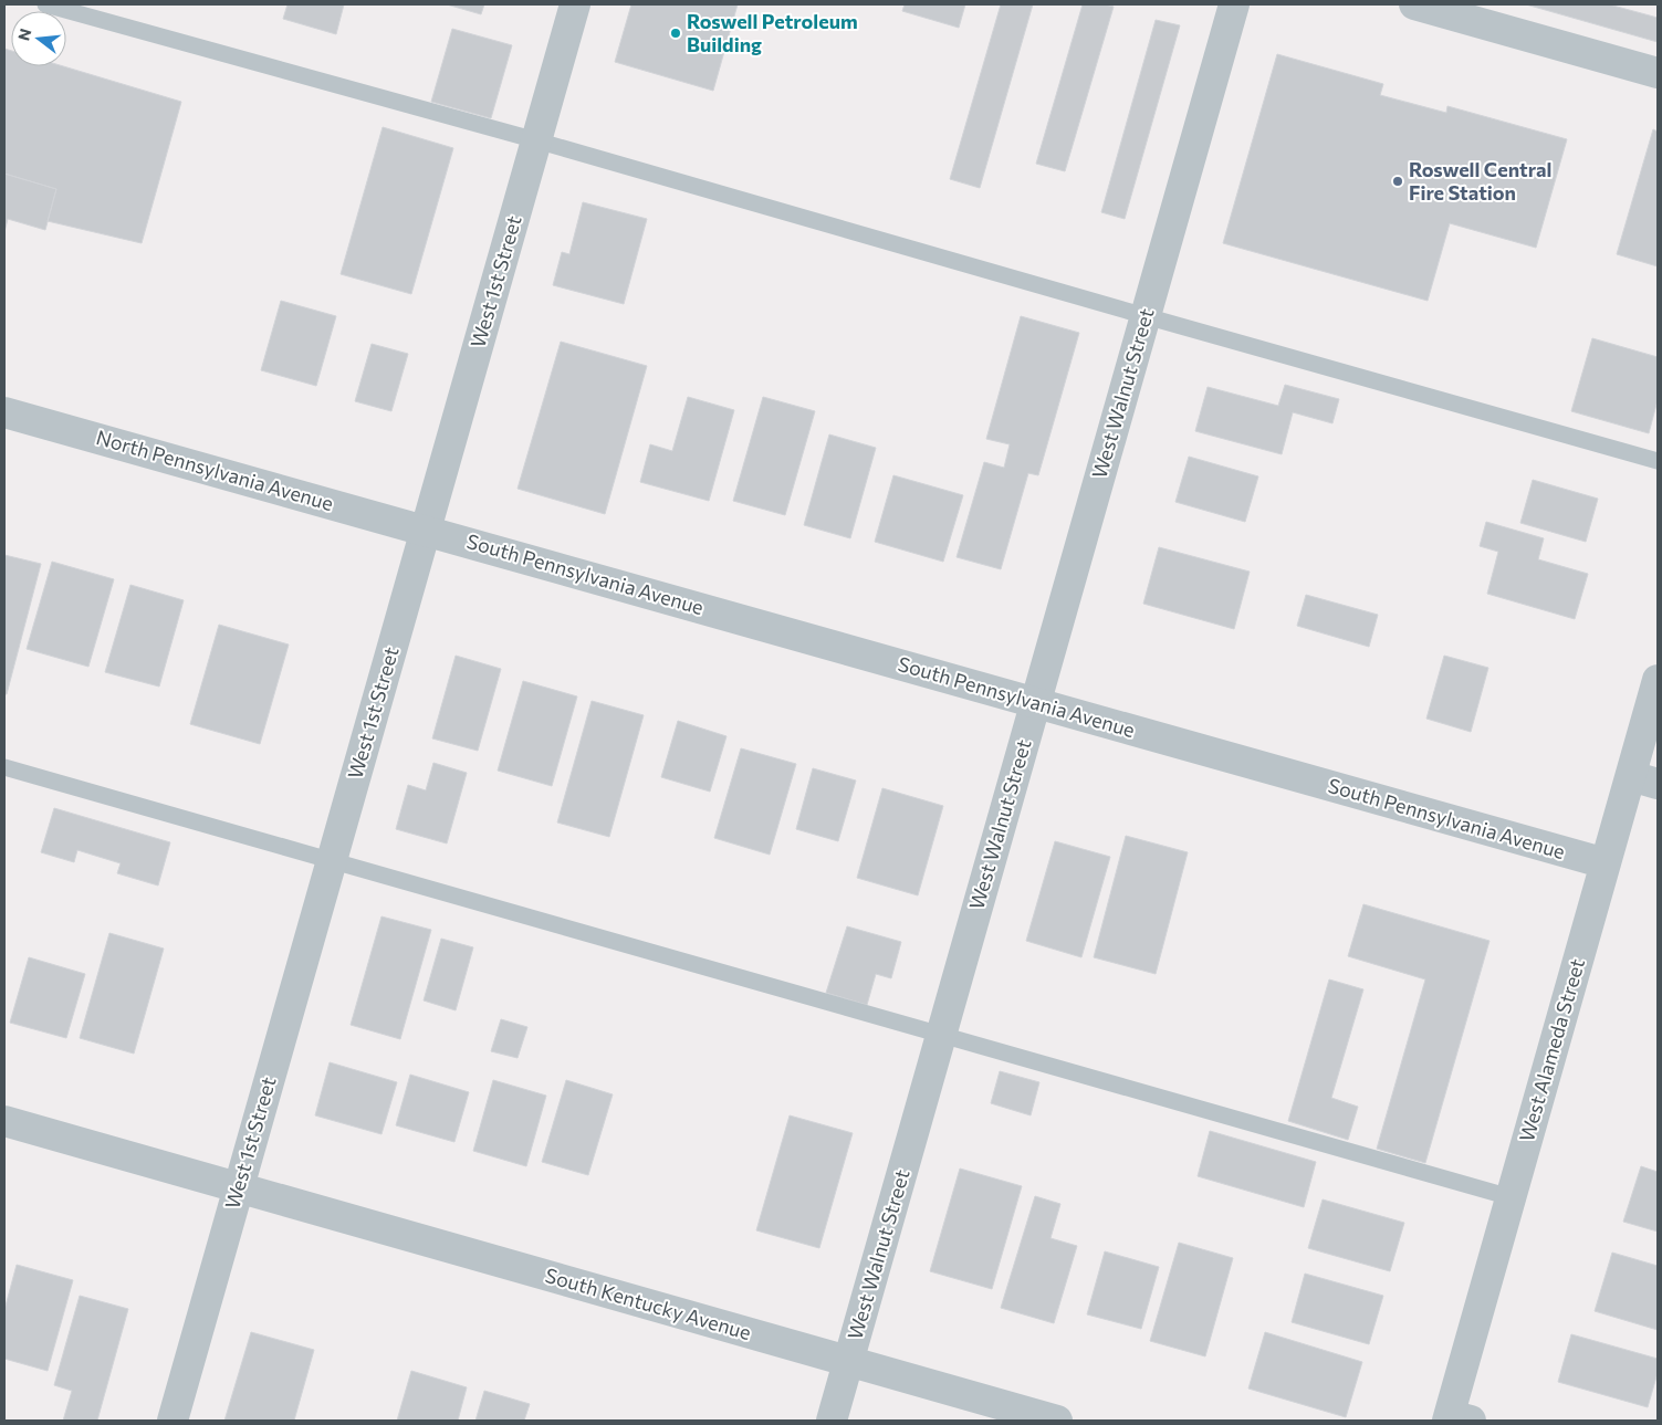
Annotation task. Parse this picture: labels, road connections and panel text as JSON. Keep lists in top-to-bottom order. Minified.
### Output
{"streets":{"street":["West 1st Street","West Walnut Street","North Pennsylvania Avenue","South Pennsylvania Avenue","West Alameda Street","South Kentucky Avenue"]},"crossings":[["West 1st Street","North Pennsylvania Avenue"],["West 1st Street","South Pennsylvania Avenue"],["West 1st Street","South Kentucky Avenue"],["West Walnut Street","South Pennsylvania Avenue"],["West Walnut Street","South Kentucky Avenue"],["North Pennsylvania Avenue","South Pennsylvania Avenue"],["South Pennsylvania Avenue","West Alameda Street"]],"places":["Roswell Petroleum Building","Roswell Central Fire Station"],"north":"left"}
